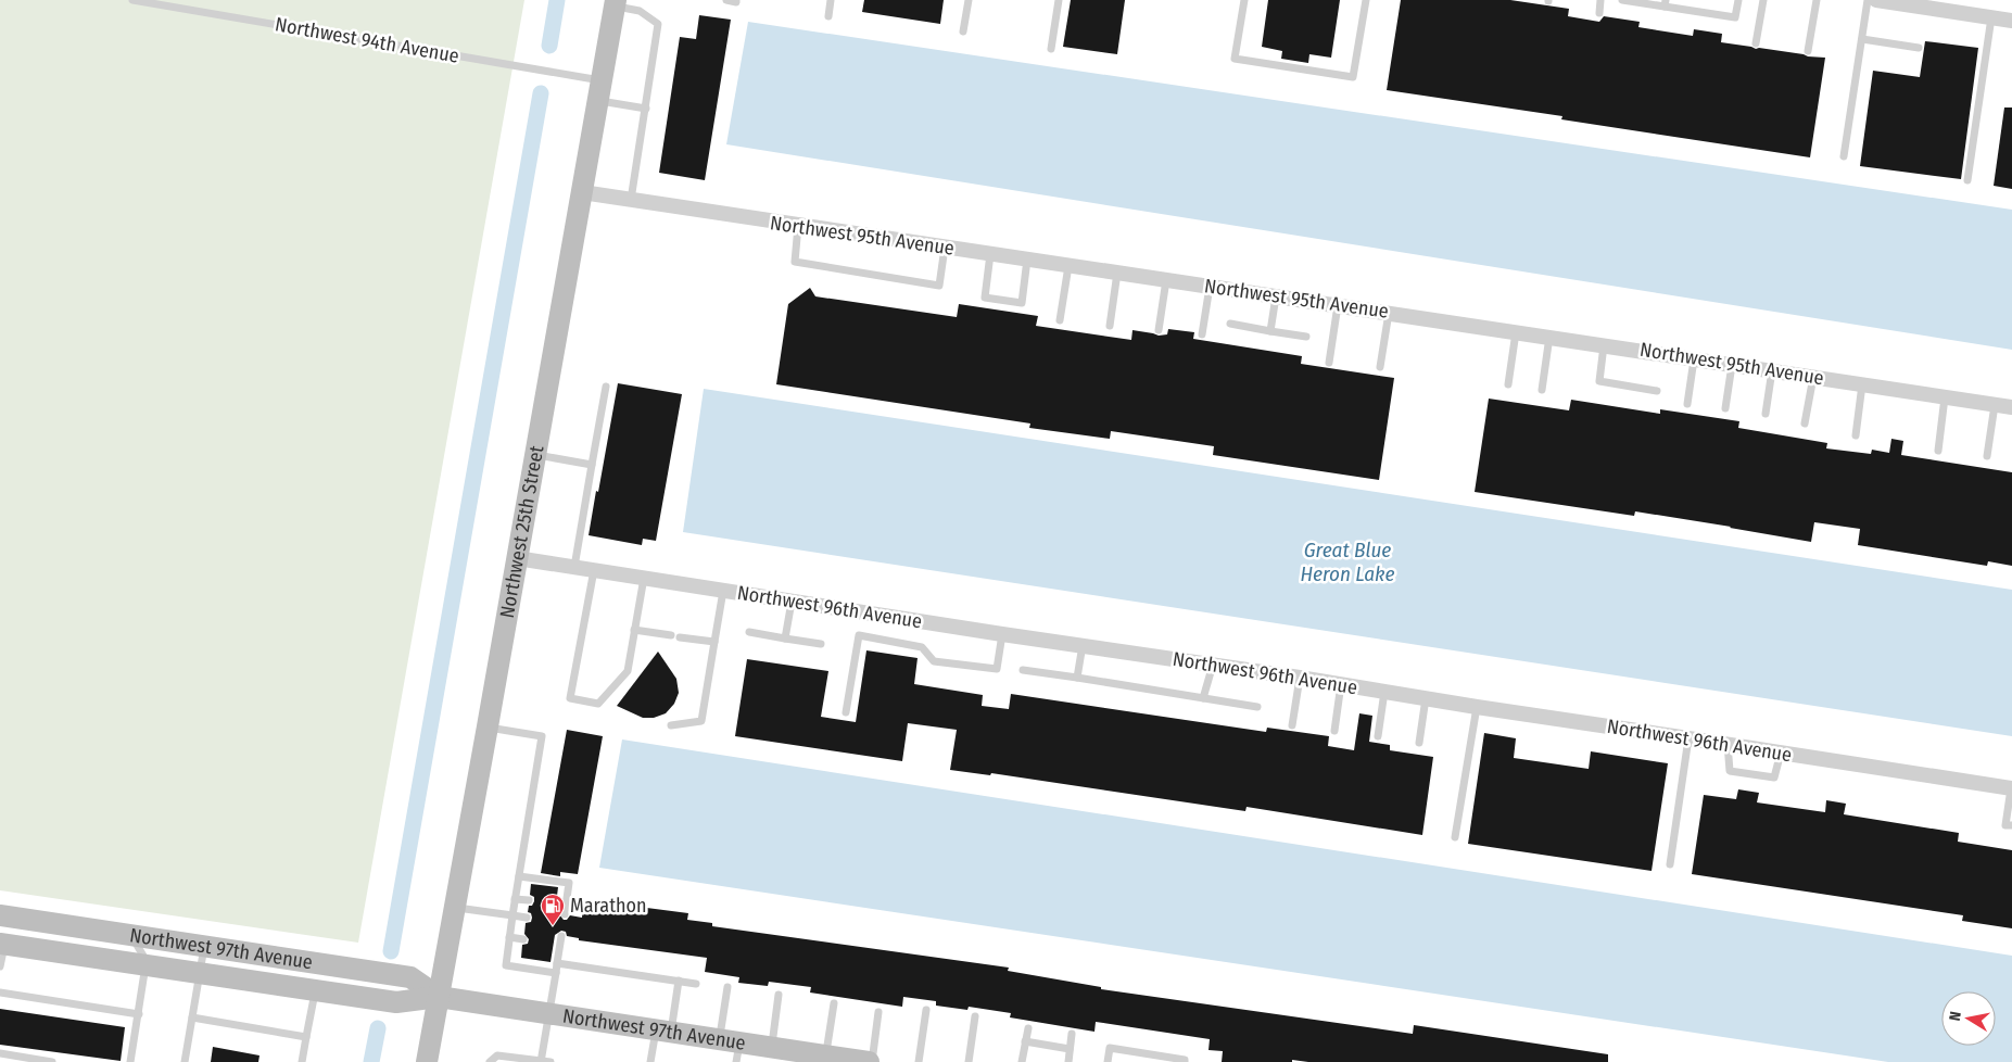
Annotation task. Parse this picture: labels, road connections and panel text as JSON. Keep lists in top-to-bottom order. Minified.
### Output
{"streets":{"street":["Northwest 95th Avenue","Northwest 25th Street","Northwest 96th Avenue","Northwest 97th Avenue"],"lane":["Northwest 94th Avenue"]},"crossings":[["Northwest 94th Avenue","Northwest 25th Street"],["Northwest 95th Avenue","Northwest 25th Street"],["Northwest 25th Street","Northwest 96th Avenue"],["Northwest 25th Street","Northwest 97th Avenue"]],"water":["Great Blue Heron Lake"],"places":{"fuel station":["Marathon"]},"north":"left"}
